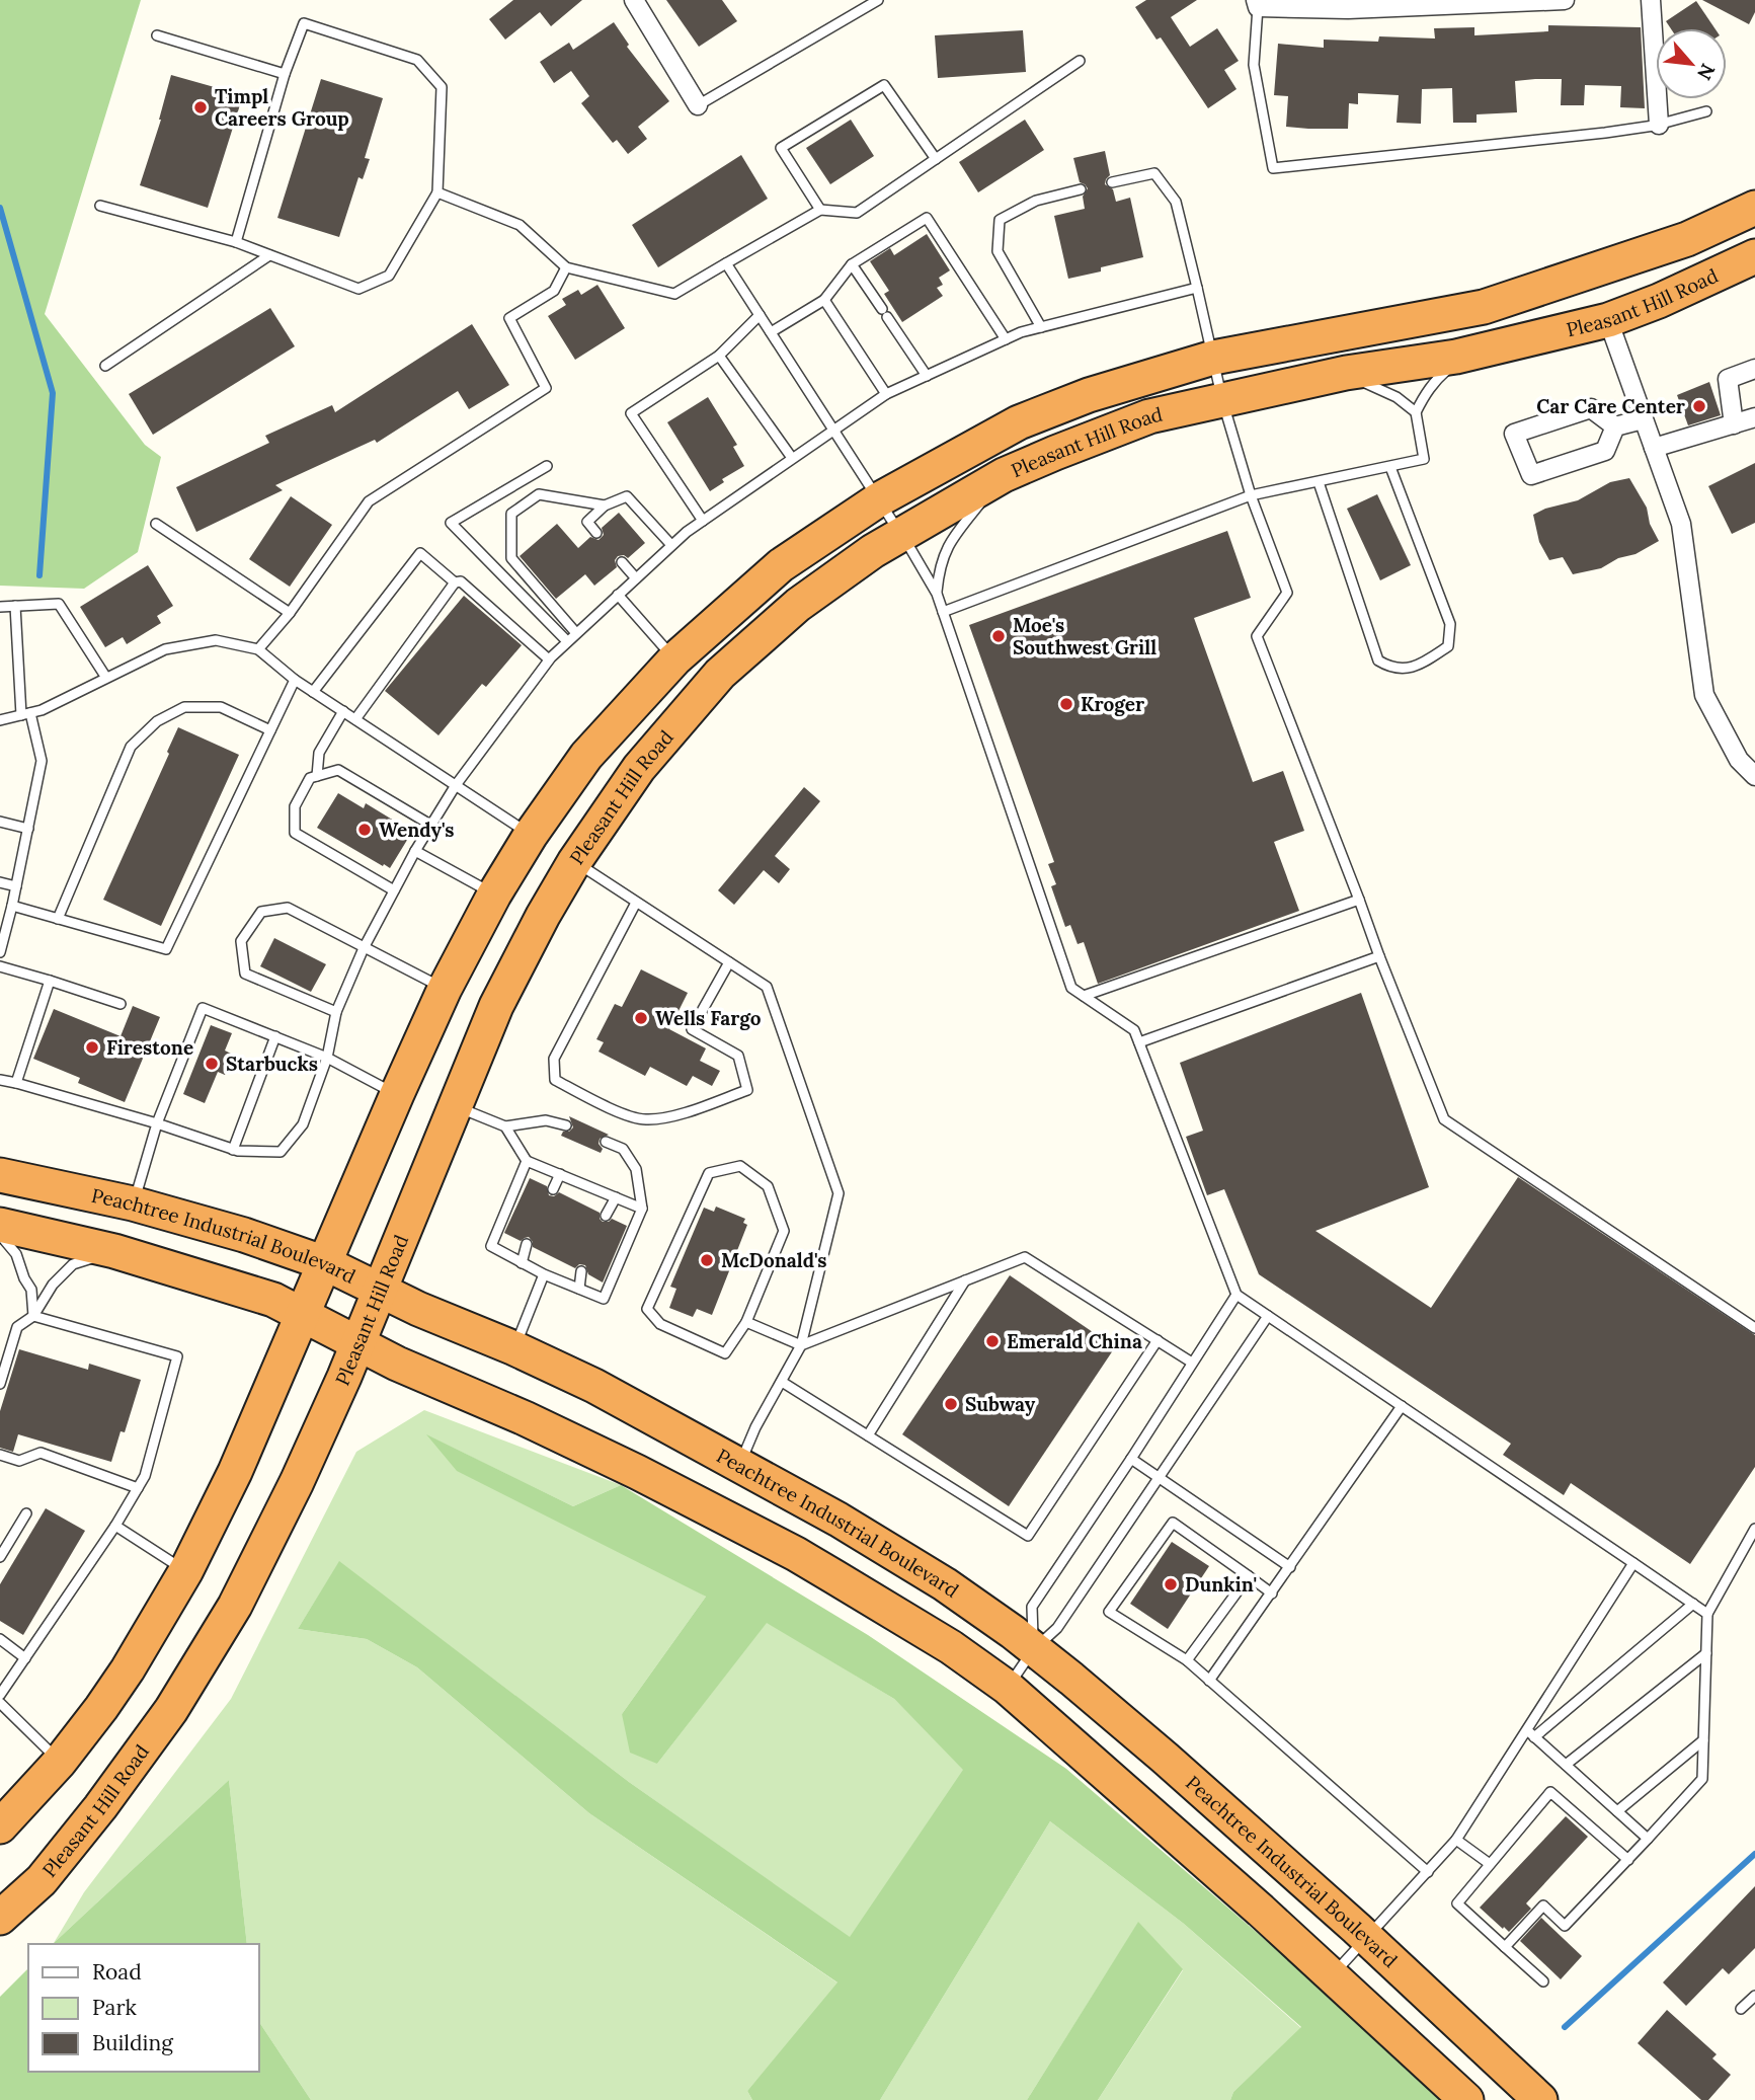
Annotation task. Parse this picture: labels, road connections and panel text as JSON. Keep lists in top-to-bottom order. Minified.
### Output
{"streets":{"highway":["Pleasant Hill Road","Peachtree Industrial Boulevard"]},"crossings":[["Pleasant Hill Road","Peachtree Industrial Boulevard"]],"places":["Timpl Careers Group","Car Care Center","Moe's Southwest Grill","Kroger","Wendy's","Wells Fargo","Firestone","Starbucks","McDonald's","Emerald China","Subway","Dunkin'"],"legend":["Road","Park","Building"],"north":"bottom right"}
